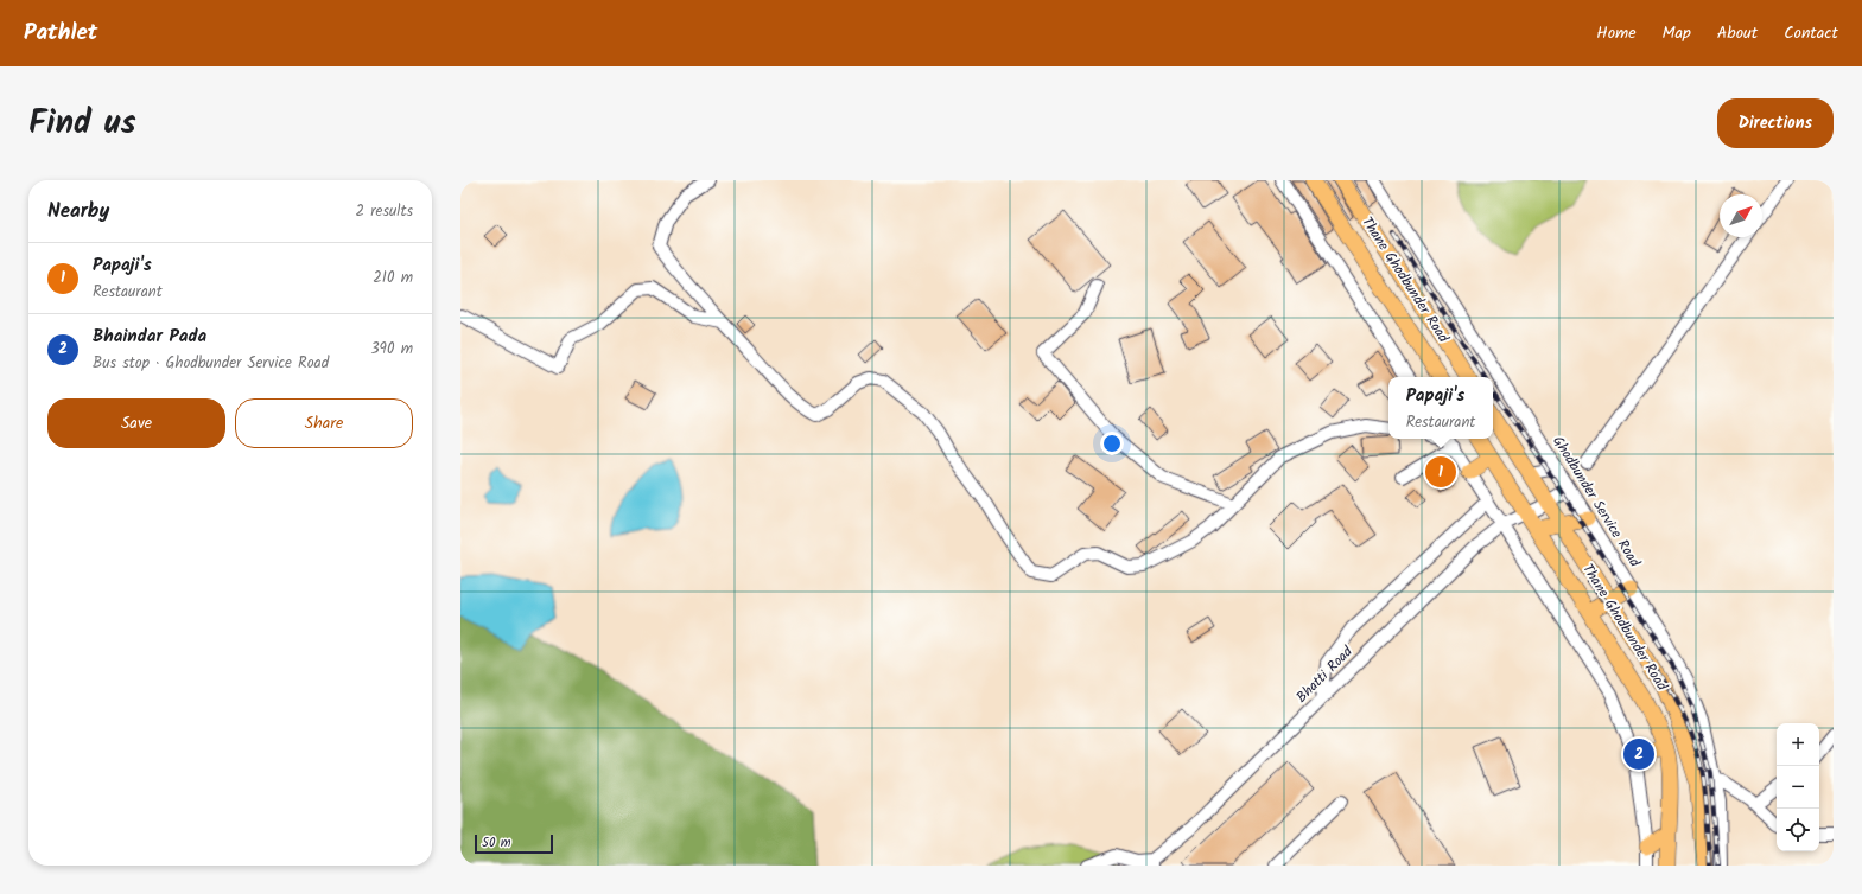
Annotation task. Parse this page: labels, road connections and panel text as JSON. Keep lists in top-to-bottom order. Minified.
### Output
{"streets":{"main road":["Thane Ghodbunder Road"],"street":["Ghodbunder Service Road","Bhatti Road"]},"crossings":[["Thane Ghodbunder Road","Bhatti Road"],["Ghodbunder Service Road","Bhatti Road"]],"scale_bar":"50 m","north":"top right","page":{"header":"Pathlet","nav":["Home","Map","About","Contact"],"title":"Find us","buttons":["Directions",["Save","Share"]],"heading":["Nearby","2 results"],"list":[{"mark":"1","name":"Papaji's","note":"Restaurant","value":"210 m"},{"mark":"2","name":"Bhaindar Pada","note":"Bus stop · Ghodbunder Service Road","value":"390 m"}],"popup":["Papaji's","Restaurant"],"pins":["1","2"],"map_buttons":["+","−"],"scale":"50 m"}}
